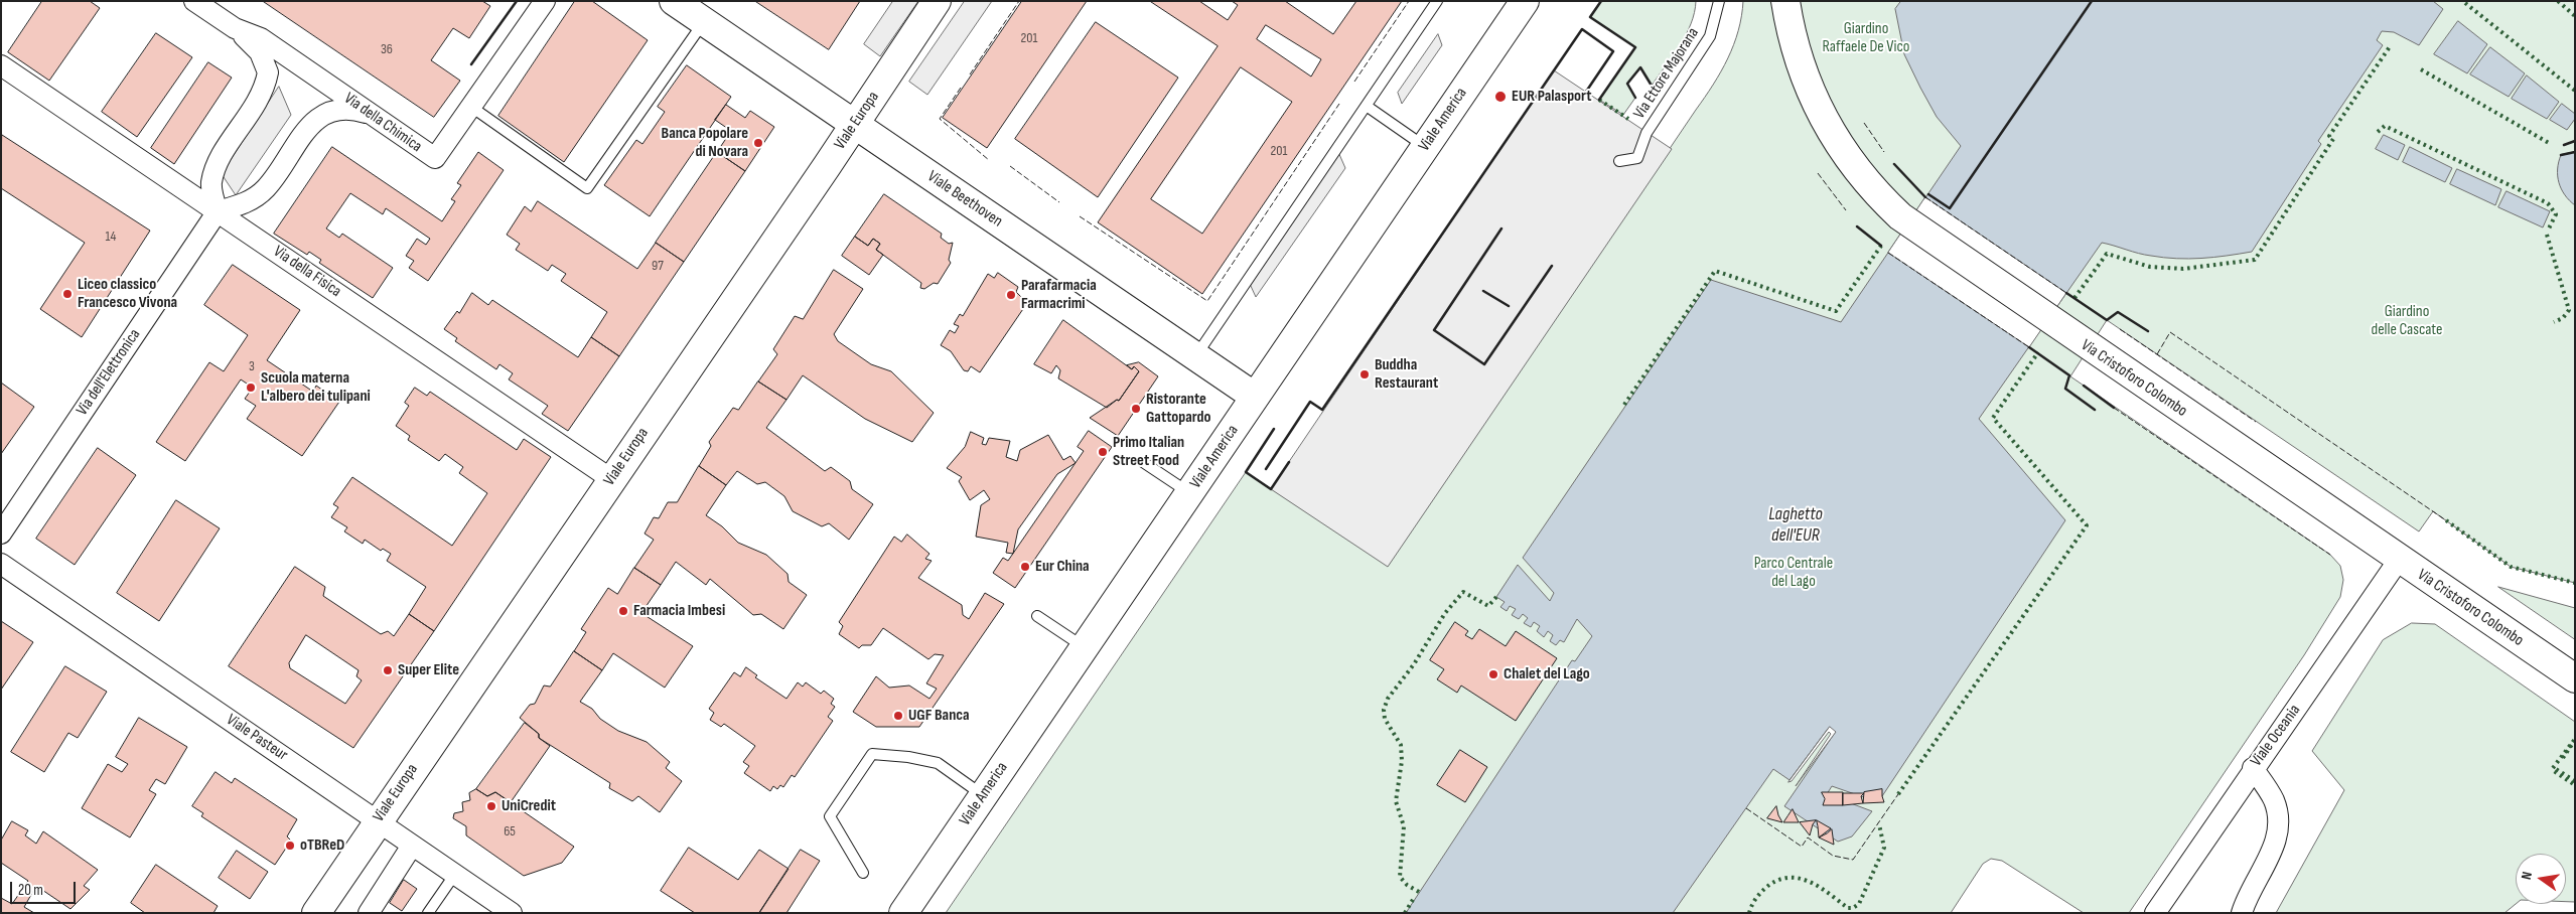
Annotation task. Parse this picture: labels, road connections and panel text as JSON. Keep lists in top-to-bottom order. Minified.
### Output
{"streets":{"street":["Viale America","Viale Europa","Via della Chimica","Viale Beethoven","Via della Fisica","Via dell'Elettronica","Via Cristoforo Colombo","Viale Oceania","Viale Pasteur"],"lane":["Via Ettore Majorana"]},"crossings":[["Viale America","Viale Beethoven"],["Viale Europa","Viale Beethoven"],["Viale Europa","Via della Fisica"],["Viale Europa","Viale Pasteur"],["Via della Fisica","Via dell'Elettronica"],["Via Cristoforo Colombo","Viale Oceania"]],"water":["Laghetto dell'EUR"],"parks":["Giardino Raffaele De Vico","Giardino delle Cascate","Parco Centrale del Lago"],"places":["EUR Palasport","Banca Popolare di Novara","Liceo classico Francesco Vivona","Parafarmacia Farmacrimi","Buddha Restaurant","Scuola materna L'albero dei tulipani","Ristorante Gattopardo","Primo Italian Street Food","Eur China","Farmacia Imbesi","Super Elite","Chalet del Lago","UGF Banca","UniCredit","oTBReD"],"house_numbers":["201","36","201","14","97","3","65"],"scale_bar":"20 m","north":"left"}
